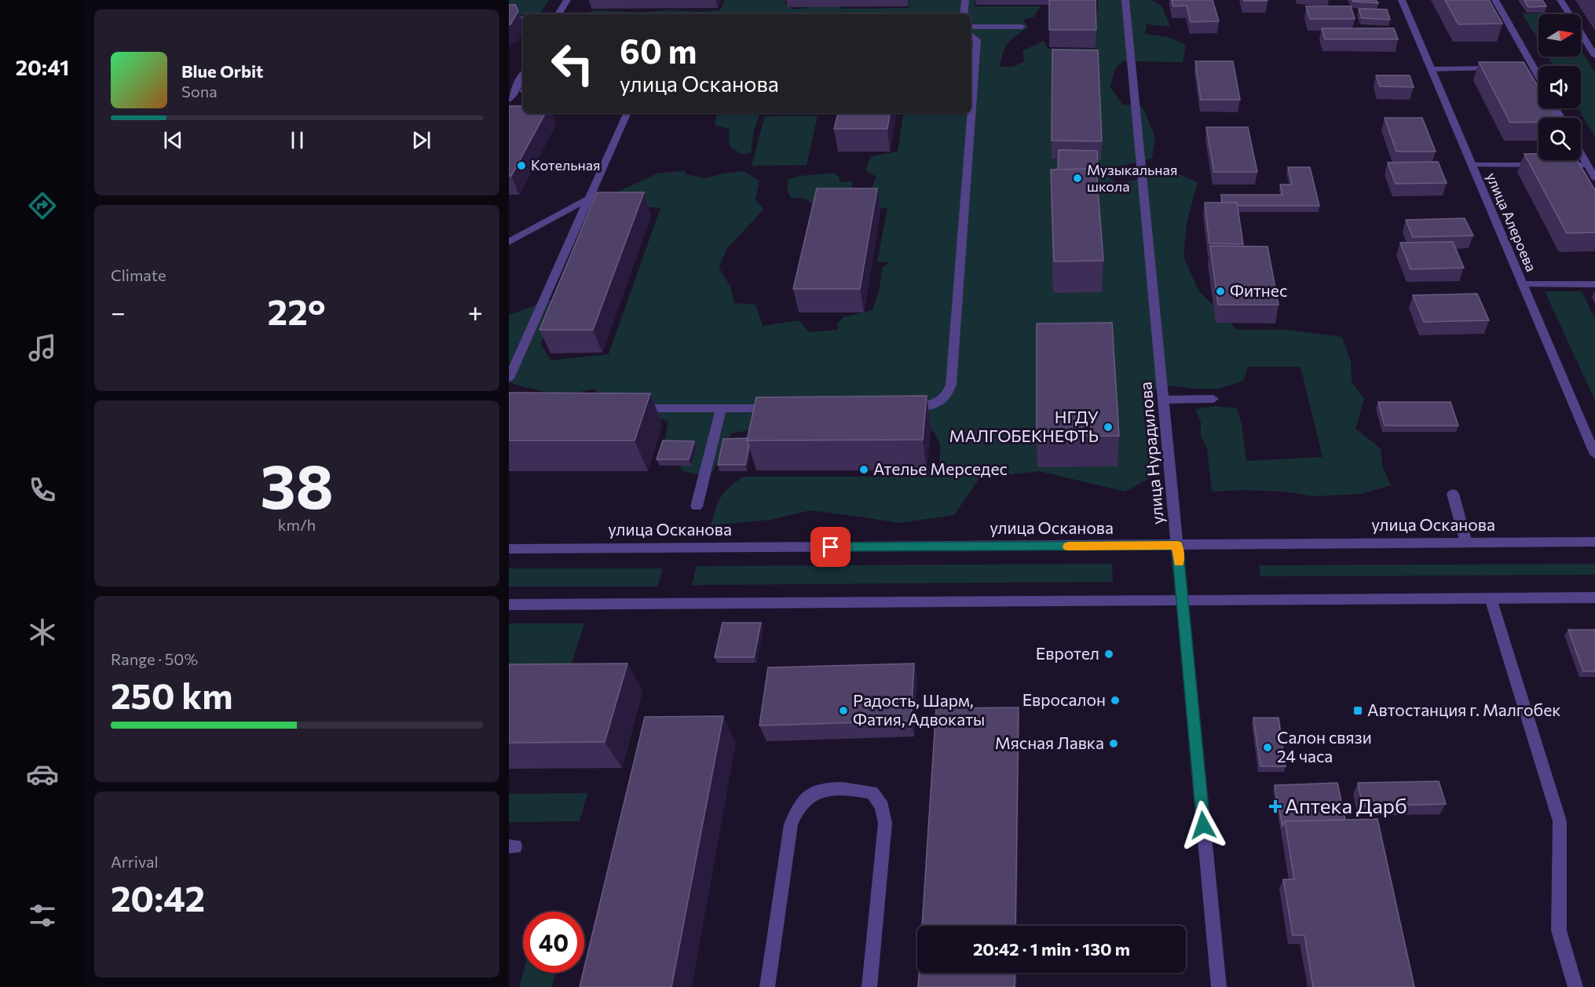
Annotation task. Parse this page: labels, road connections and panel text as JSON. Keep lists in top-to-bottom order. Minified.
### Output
{"streets":{"street":["улица Алероева","улица Нурадилова","улица Осканова"]},"crossings":[["улица Нурадилова","улица Осканова"]],"places":{"other":["Котельная","Музыкальная школа","Фитнес","НГДУ МАЛГОБЕКНЕФТЬ","Ателье Мерседес","Евротел","Евросалон","Радость, Шарм, Фатия, Адвокаты","Мясная Лавка","Салон связи 24 часа"],"transit":["Автостанция г. Малгобек"],"health":["Аптека Дарб"]},"north":"right","page":{"tabs":"20:41","turn":["60 m","улица Осканова"],"song":["Blue Orbit","Sona"],"tile":["Climate",["38","km/h"],["Range · 50%","250 km"],["Arrival","20:42"]],"heat":["−","22°","+"],"limit":"40","trip":"20:42 · 1 min · 130 m"}}
